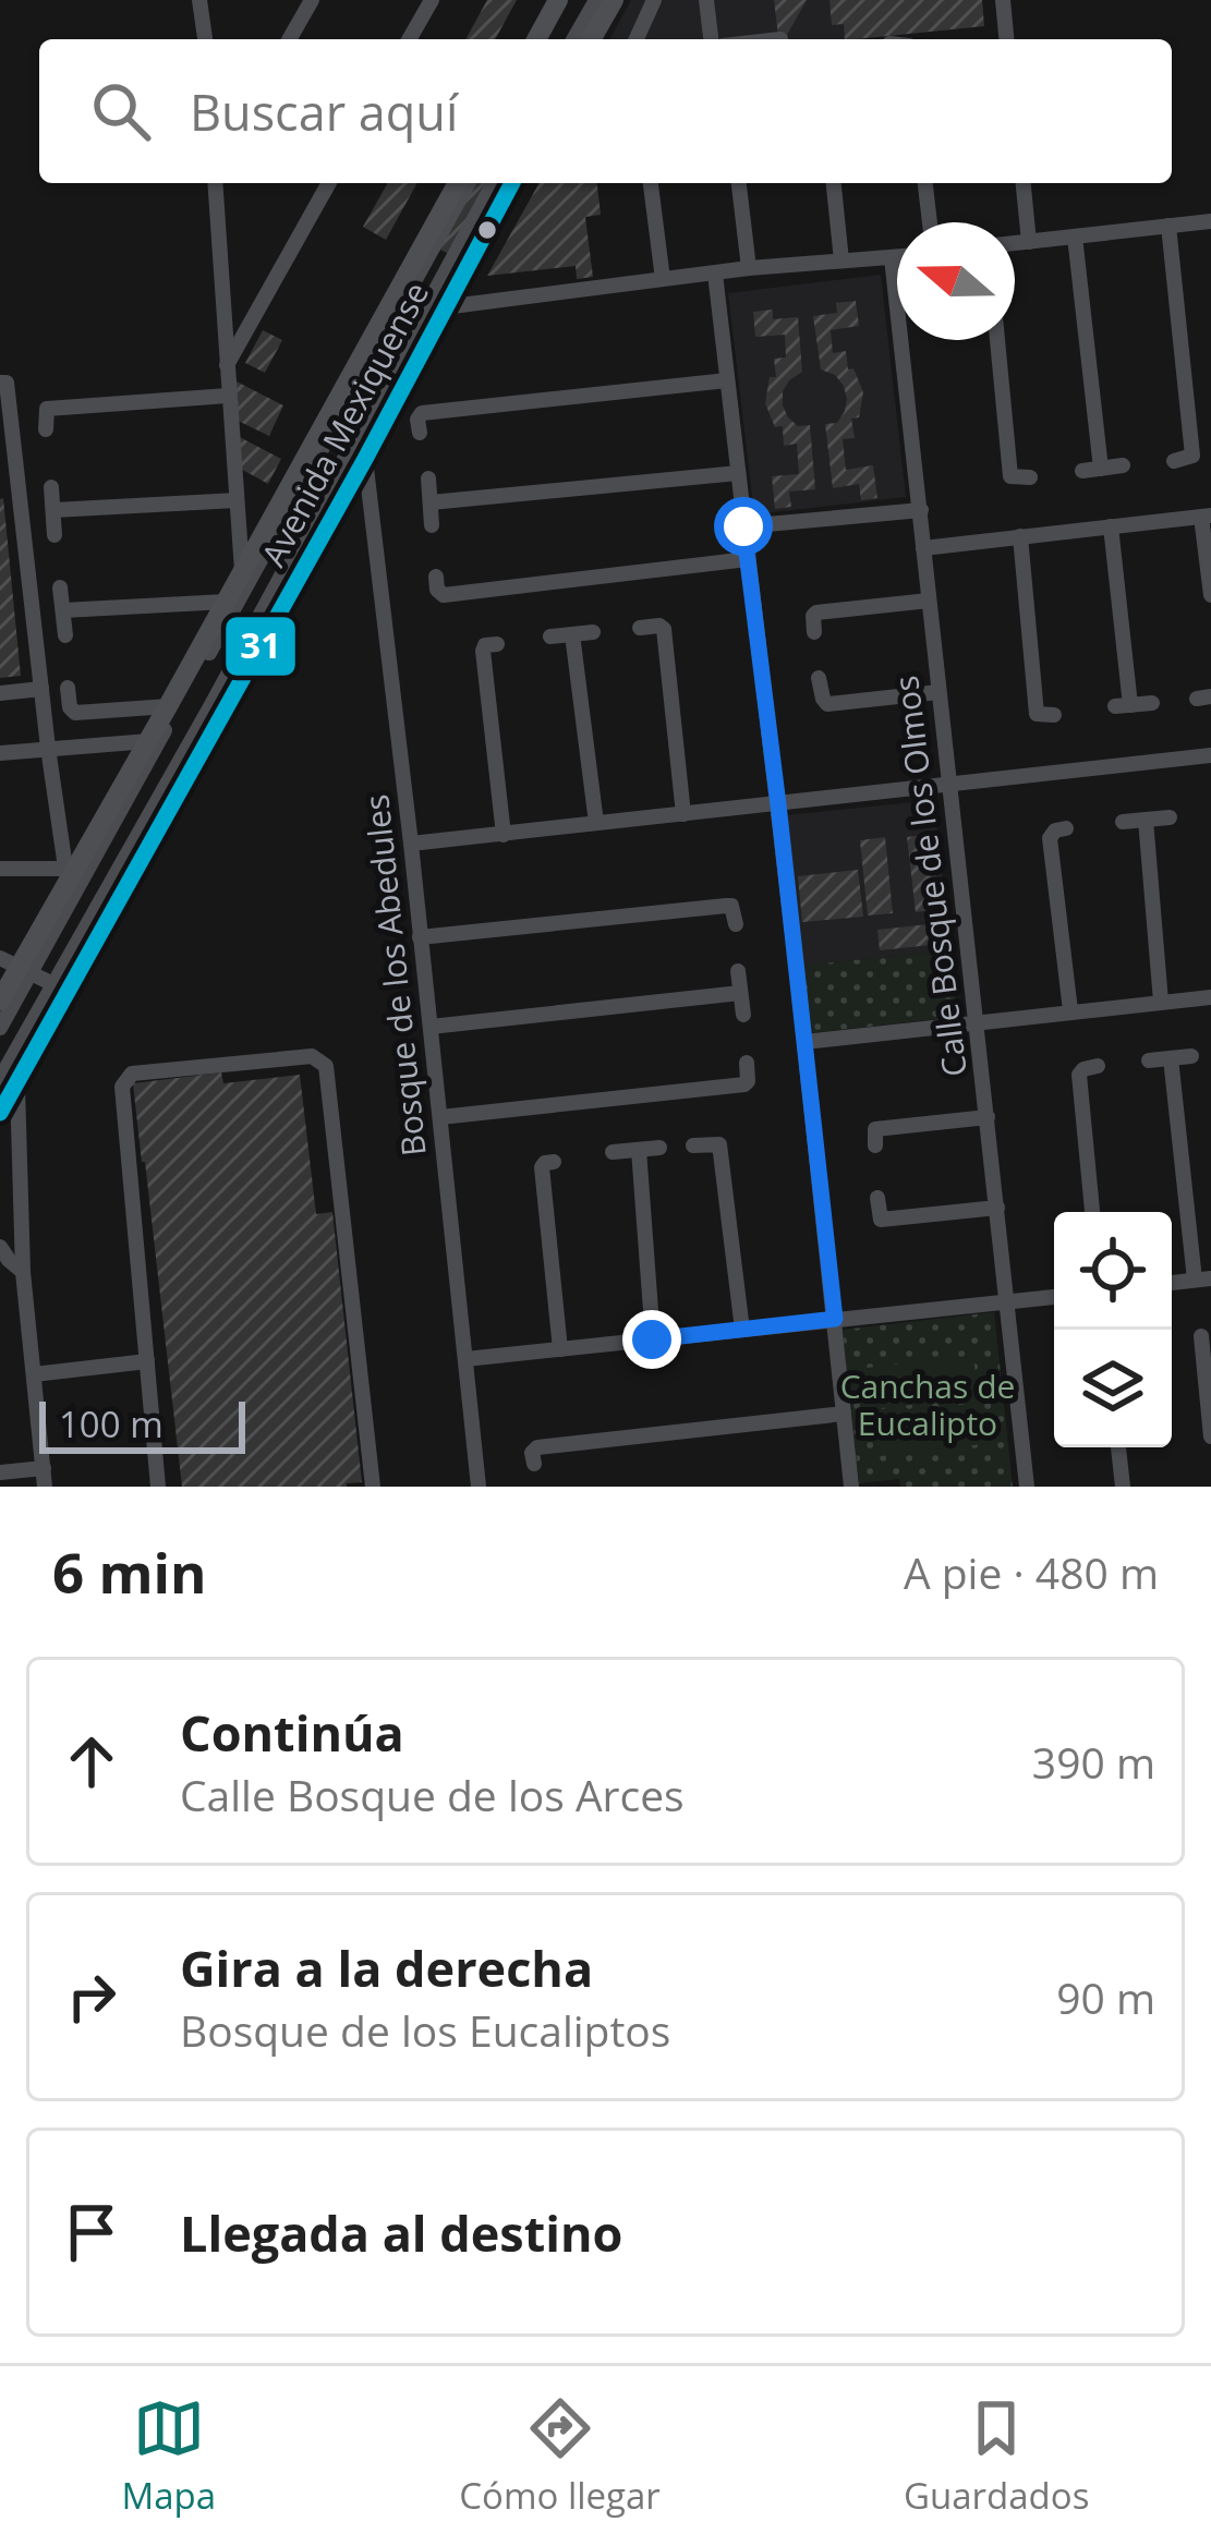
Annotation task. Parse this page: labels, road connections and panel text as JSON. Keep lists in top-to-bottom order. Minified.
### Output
{"streets":{"main road":["Avenida Mexiquense"],"street":["Calle Bosque de los Olmos","Bosque de los Abedules"]},"crossings":[["Avenida Mexiquense","Bosque de los Abedules"]],"parks":["Canchas de Eucalipto"],"lines":["transit line 31"],"scale_bar":"100 m","north":"left","page":{"search":"Buscar aquí","scale":"100 m","heading":["6 min","A pie · 480 m"],"list":[["Continúa","Calle Bosque de los Arces","390 m"],["Gira a la derecha","Bosque de los Eucaliptos","90 m"],"Llegada al destino"],"nav":["Mapa","Cómo llegar","Guardados"]}}
